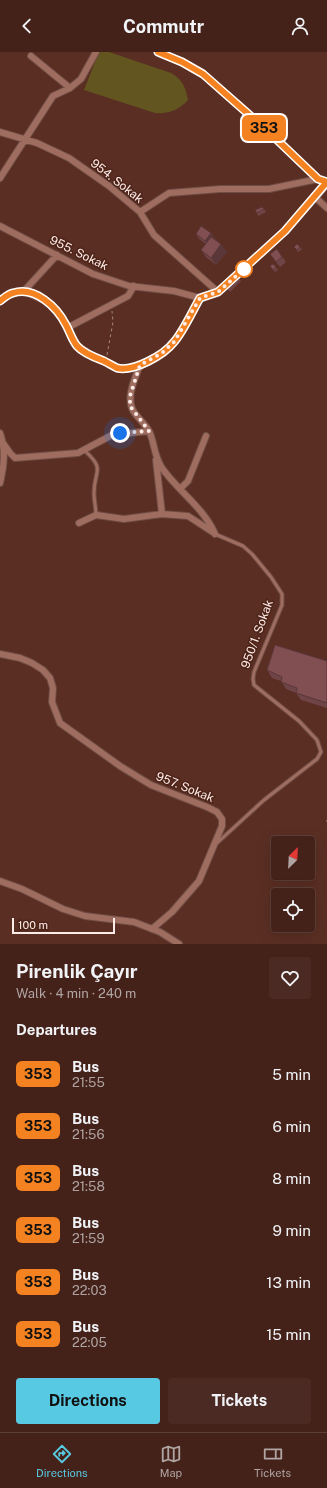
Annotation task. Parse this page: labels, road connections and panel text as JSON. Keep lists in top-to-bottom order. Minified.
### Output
{"streets":{"street":["954. Sokak","955. Sokak","957. Sokak"],"lane":["950/1. Sokak"]},"crossings":[["950/1. Sokak","957. Sokak"]],"lines":["bus line 353"],"scale_bar":"100 m","north":"top right","page":{"header":"Commutr","on_map":"353","scale":"100 m","heading":[["Pirenlik Çayır","Walk · 4 min · 240 m"],"Departures"],"list":[{"mark":"353","name":"Bus","note":"21:55","value":"5 min"},{"mark":"353","name":"Bus","note":"21:56","value":"6 min"},{"mark":"353","name":"Bus","note":"21:58","value":"8 min"},{"mark":"353","name":"Bus","note":"21:59","value":"9 min"},{"mark":"353","name":"Bus","note":"22:03","value":"13 min"},{"mark":"353","name":"Bus","note":"22:05","value":"15 min"}],"buttons":["Directions","Tickets"],"tabs":["Directions","Map","Tickets"]}}
